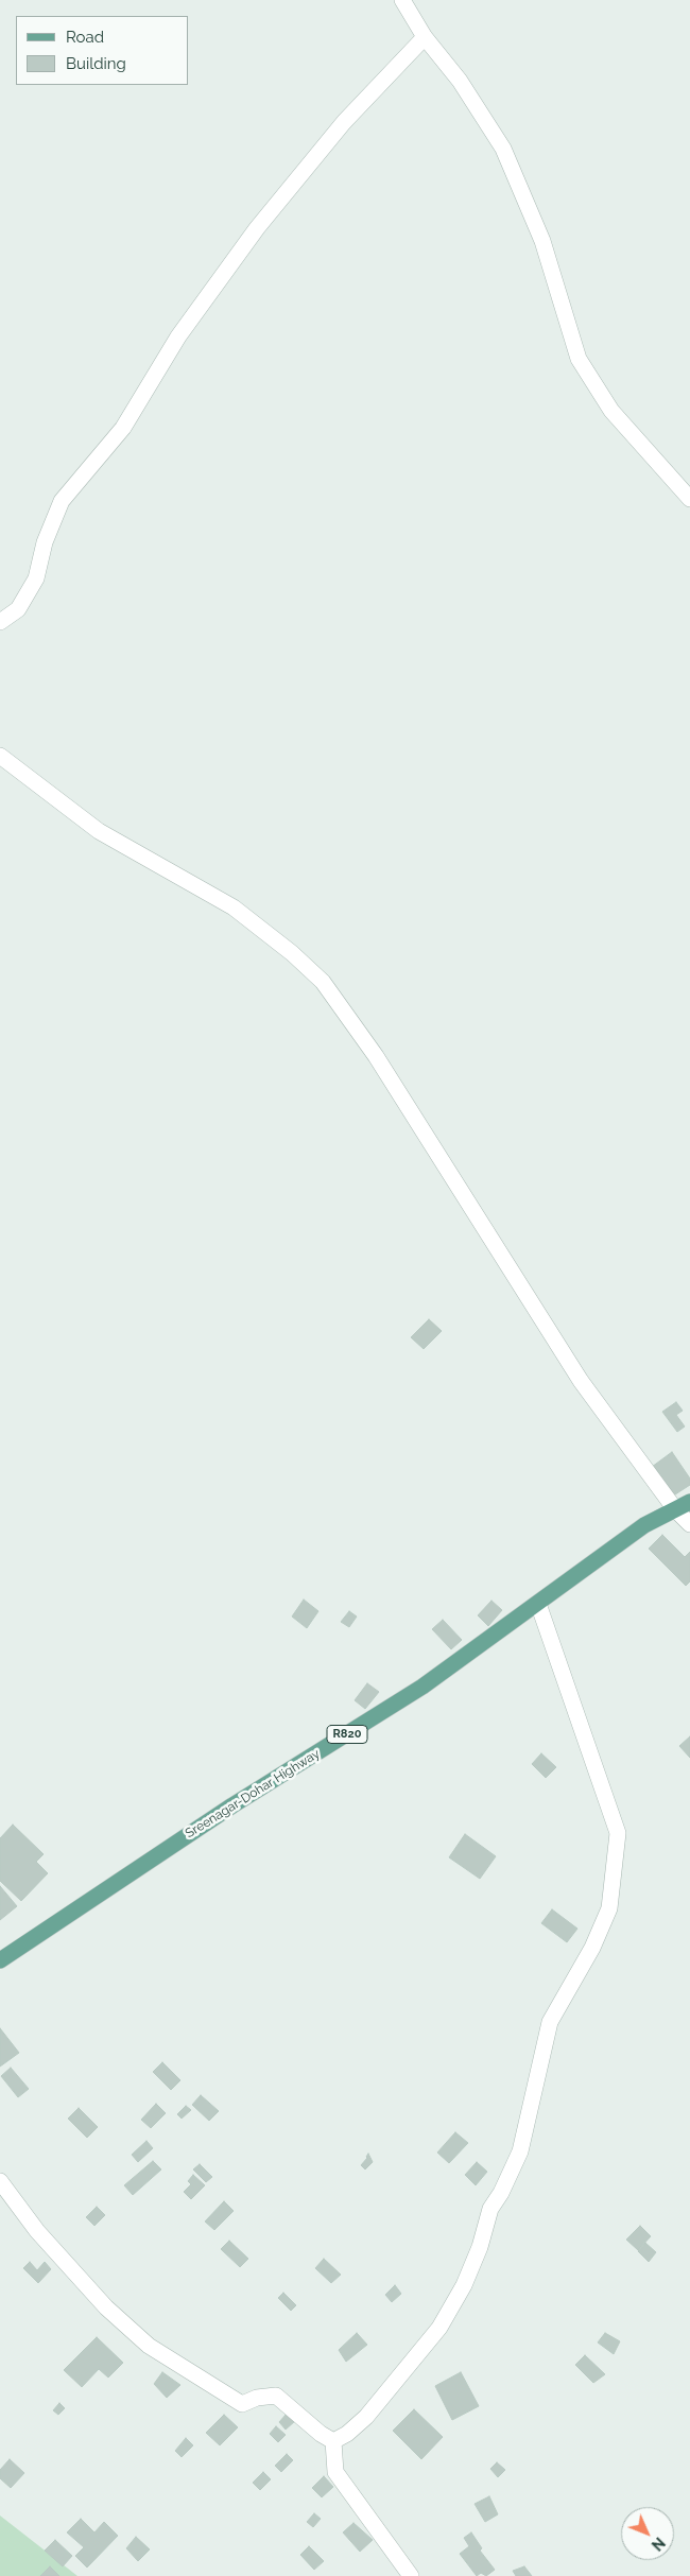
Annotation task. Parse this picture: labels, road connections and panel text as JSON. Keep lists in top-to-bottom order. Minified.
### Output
{"streets":{"main road":["R820","Sreenagar-Dohar Highway"]},"legend":["Road","Building"],"north":"bottom right"}
